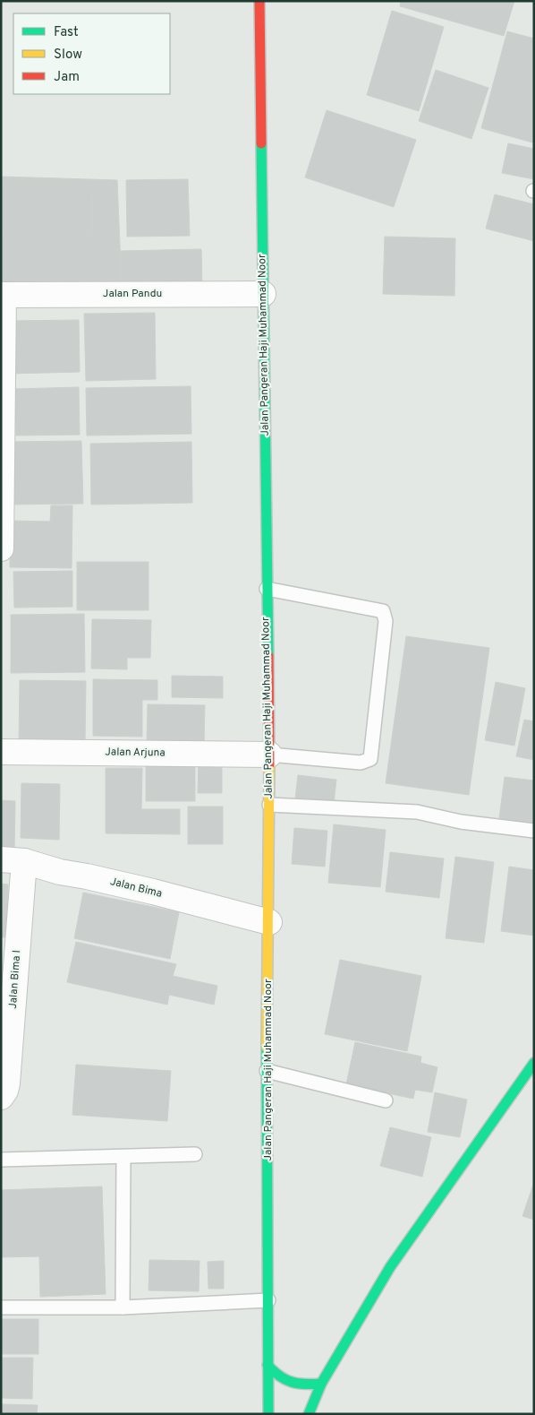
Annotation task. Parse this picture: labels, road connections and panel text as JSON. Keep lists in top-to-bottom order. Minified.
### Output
{"streets":{"main road":["Jalan Pangeran Haji Muhammad Noor"],"street":["Jalan Pandu","Jalan Arjuna","Jalan Bima","Jalan Bima I"]},"crossings":[["Jalan Pandu","Jalan Pangeran Haji Muhammad Noor"],["Jalan Pangeran Haji Muhammad Noor","Jalan Arjuna"],["Jalan Pangeran Haji Muhammad Noor","Jalan Bima"],["Jalan Bima","Jalan Bima I"]],"legend":["Fast","Slow","Jam"]}
